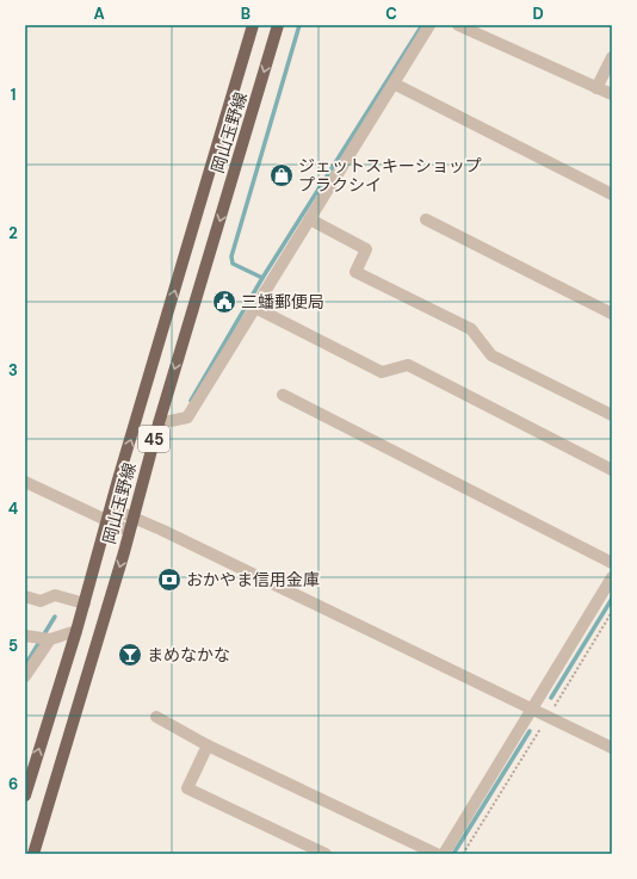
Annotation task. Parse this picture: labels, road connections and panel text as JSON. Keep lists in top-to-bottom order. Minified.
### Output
{"streets":{"main road":["岡山玉野線","45"]},"places":{"shop":["ジェットスキーショップ プラクシイ"],"public building":["三蟠郵便局"],"bank":["おかやま信用金庫"],"bar":["まめなかな"]},"grid":{"columns":["A","B","C","D"],"rows":["1","2","3","4","5","6"]}}
